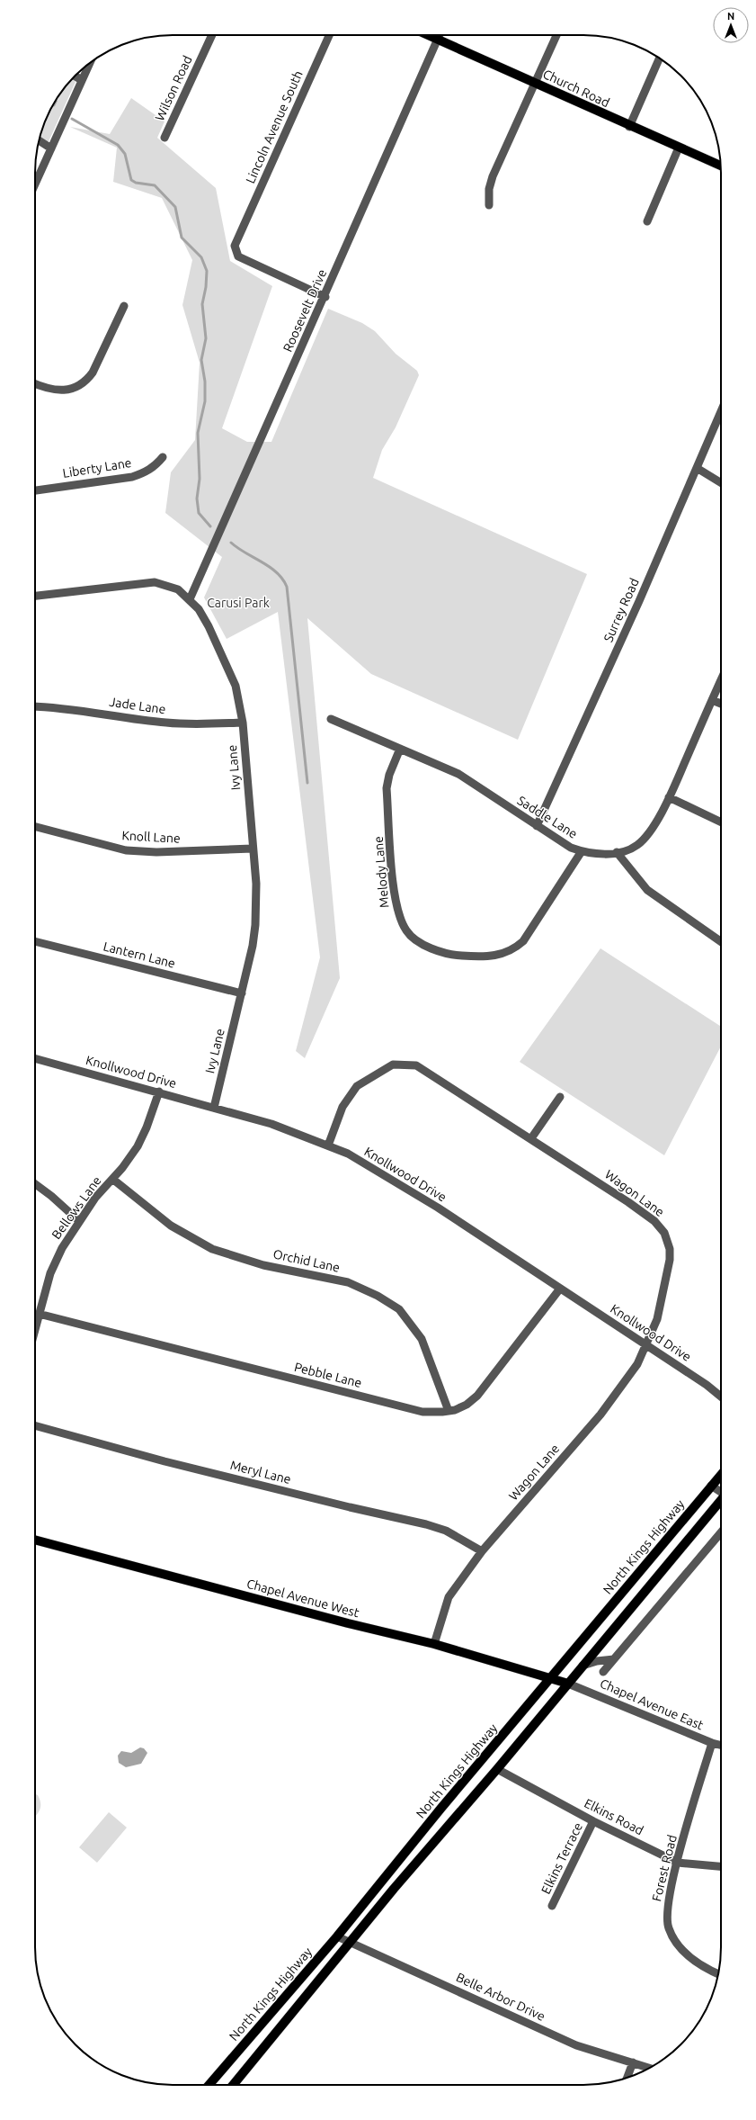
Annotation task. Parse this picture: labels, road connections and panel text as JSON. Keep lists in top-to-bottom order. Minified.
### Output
{"streets":{"main road":["Church Road","North Kings Highway","Chapel Avenue West"],"street":["Wilson Road","Lincoln Avenue South","Roosevelt Drive","Liberty Lane","Surrey Road","Jade Lane","Ivy Lane","Saddle Lane","Knoll Lane","Melody Lane","Lantern Lane","Knollwood Drive","Wagon Lane","Bellows Lane","Orchid Lane","Pebble Lane","Meryl Lane","Chapel Avenue East","Elkins Road","Elkins Terrace","Forest Road","Belle Arbor Drive"]},"crossings":[["Church Road","Roosevelt Drive"],["Lincoln Avenue South","Roosevelt Drive"],["Roosevelt Drive","Ivy Lane"],["Surrey Road","Saddle Lane"],["Jade Lane","Ivy Lane"],["Ivy Lane","Knoll Lane"],["Ivy Lane","Lantern Lane"],["Ivy Lane","Knollwood Drive"],["Saddle Lane","Melody Lane"],["Knollwood Drive","Wagon Lane"],["Knollwood Drive","Bellows Lane"],["Knollwood Drive","Pebble Lane"],["Wagon Lane","Meryl Lane"],["Wagon Lane","Chapel Avenue West"],["Bellows Lane","Orchid Lane"],["Bellows Lane","Pebble Lane"],["Orchid Lane","Pebble Lane"],["North Kings Highway","Chapel Avenue West"],["North Kings Highway","Belle Arbor Drive"],["Chapel Avenue West","Chapel Avenue East"],["Chapel Avenue East","Forest Road"],["Elkins Road","Elkins Terrace"],["Elkins Road","Forest Road"]],"parks":["Carusi Park"],"north":"top"}
